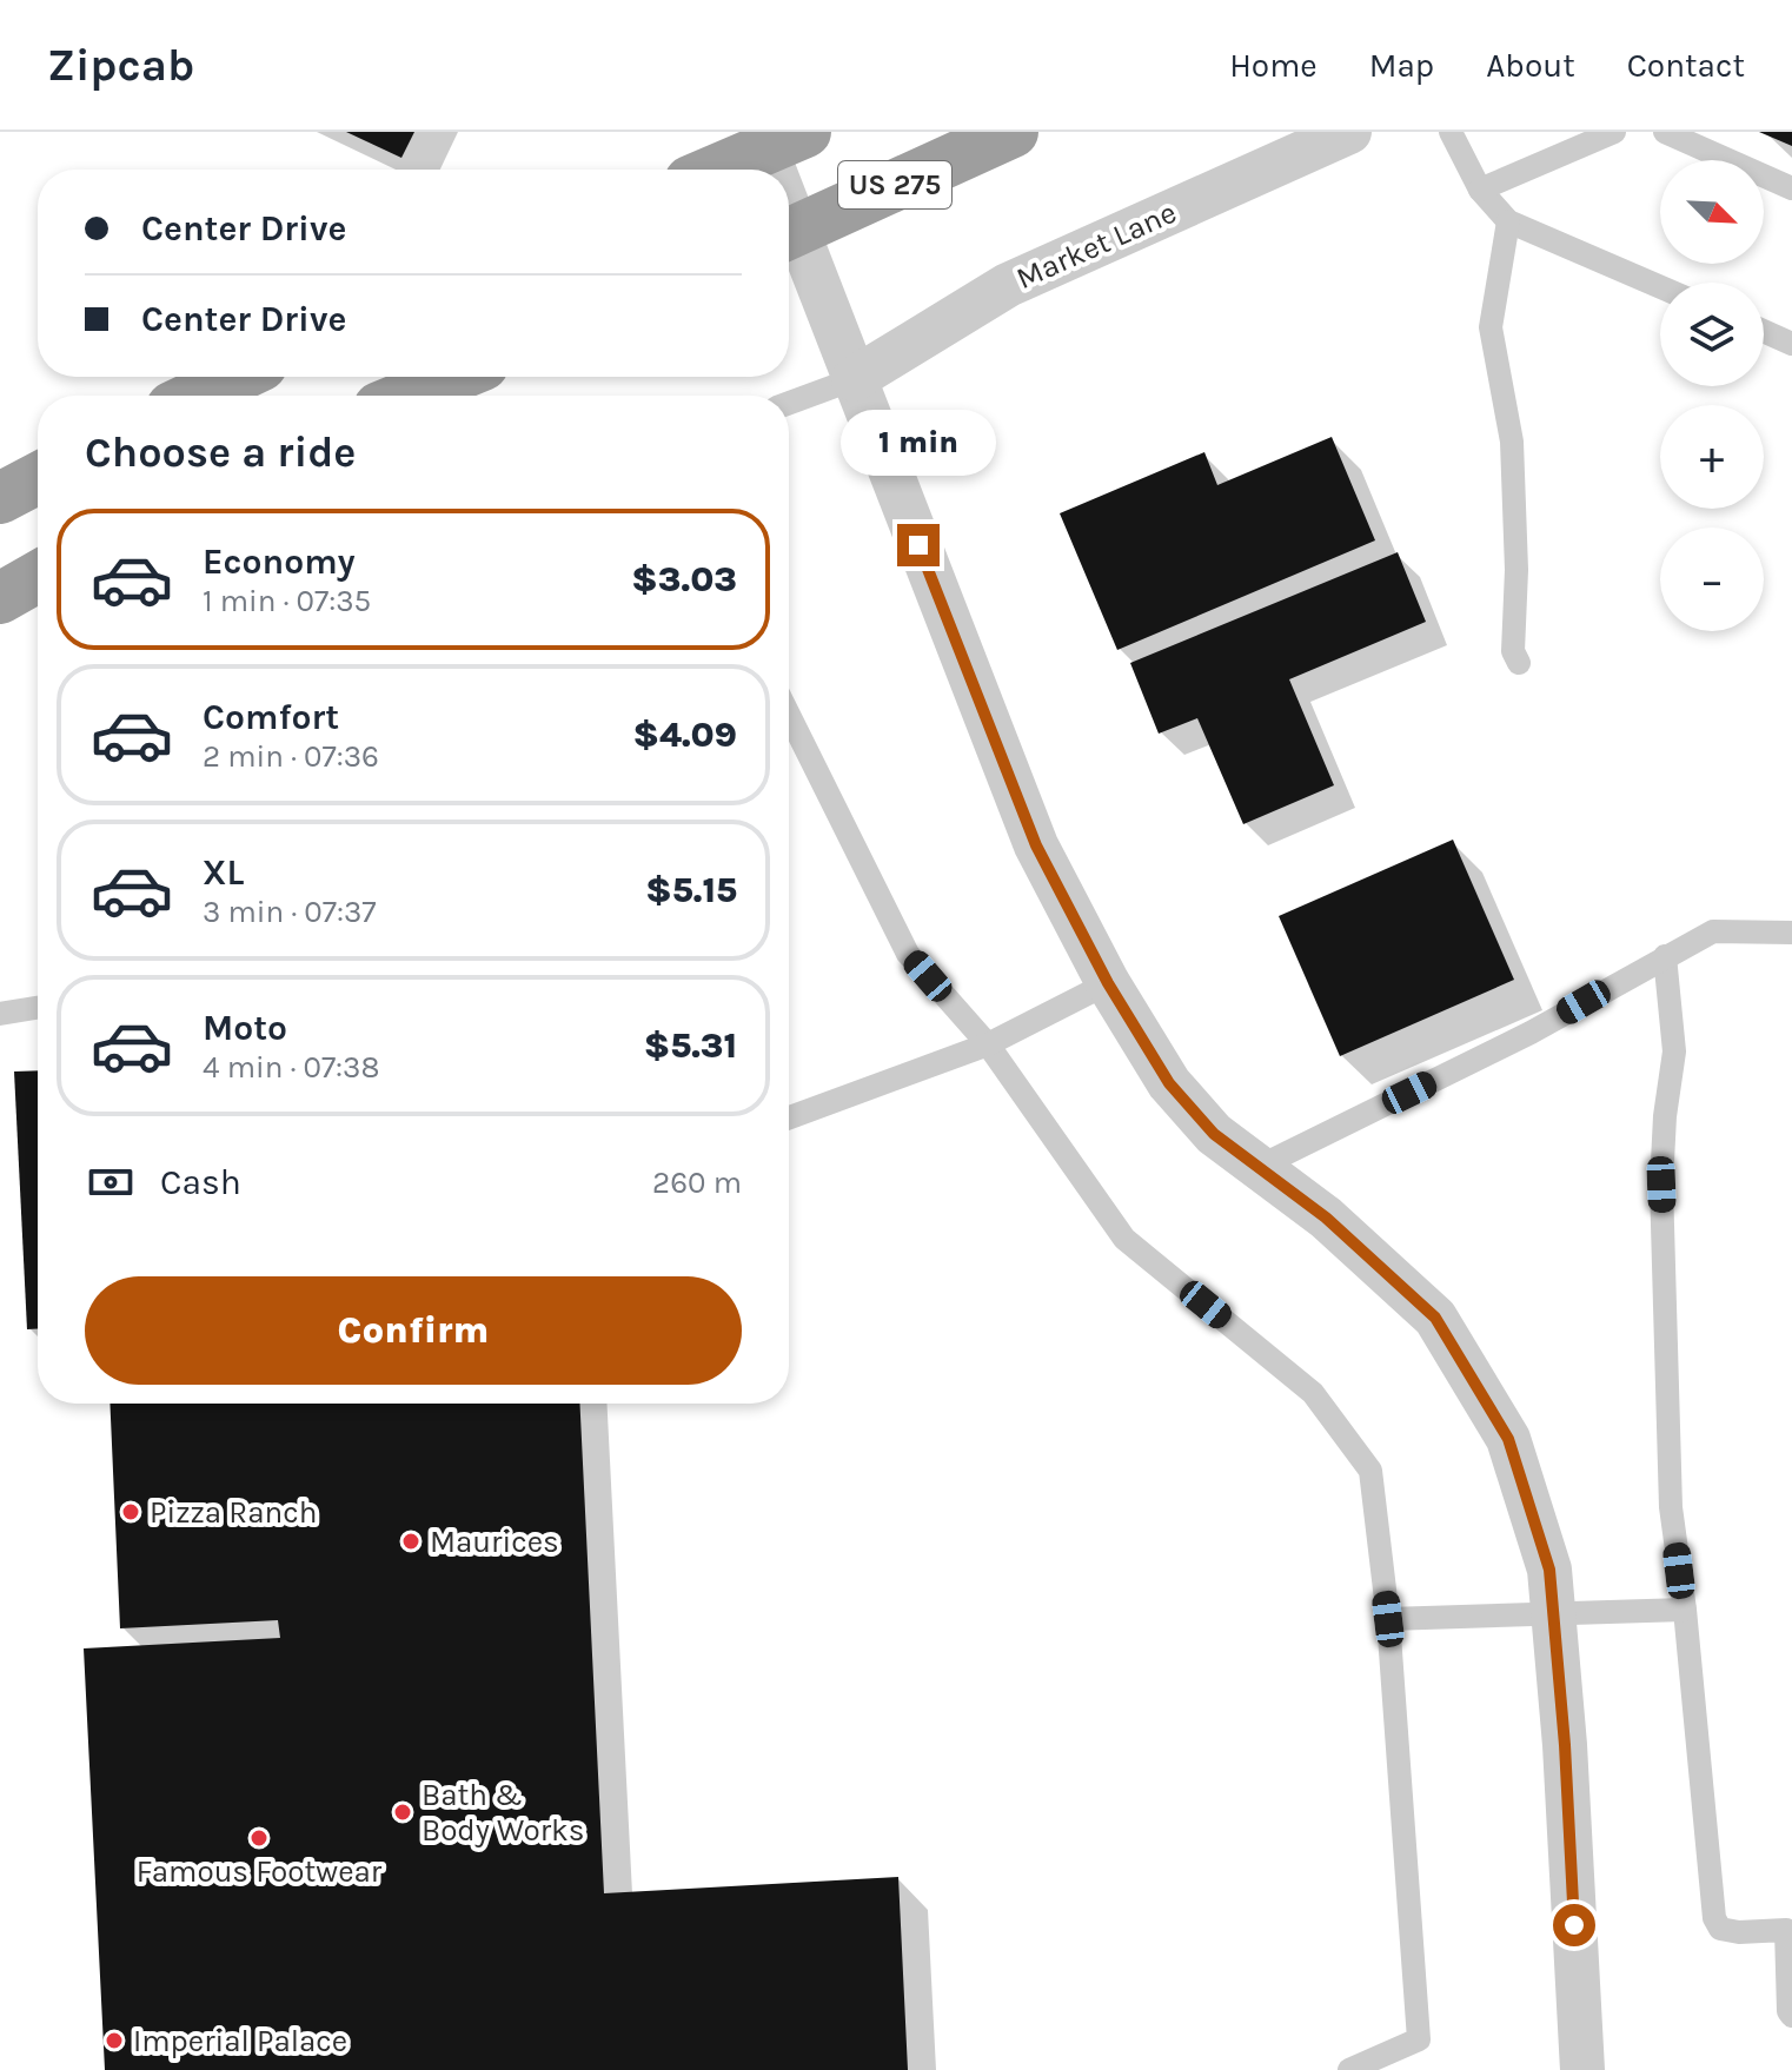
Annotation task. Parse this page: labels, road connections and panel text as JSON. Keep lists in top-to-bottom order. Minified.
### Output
{"streets":{"highway":["US 275"],"street":["Market Lane"]},"places":["Pizza Ranch","Maurices","Bath & Body Works","Famous Footwear","Imperial Palace"],"north":"bottom right","page":{"header":"Zipcab","nav":["Home","Map","About","Contact"],"map_buttons":["+","−"],"banner":["Center Drive","Center Drive"],"heading":"Choose a ride","bubble":"1 min","list":[{"name":"Economy","note":"1 min · 07:35","value":"$3.03"},{"name":"Comfort","note":"2 min · 07:36","value":"$4.09"},{"name":"XL","note":"3 min · 07:37","value":"$5.15"},{"name":"Moto","note":"4 min · 07:38","value":"$5.31"}],"pay":["Cash","260 m"],"buttons":"Confirm"}}
